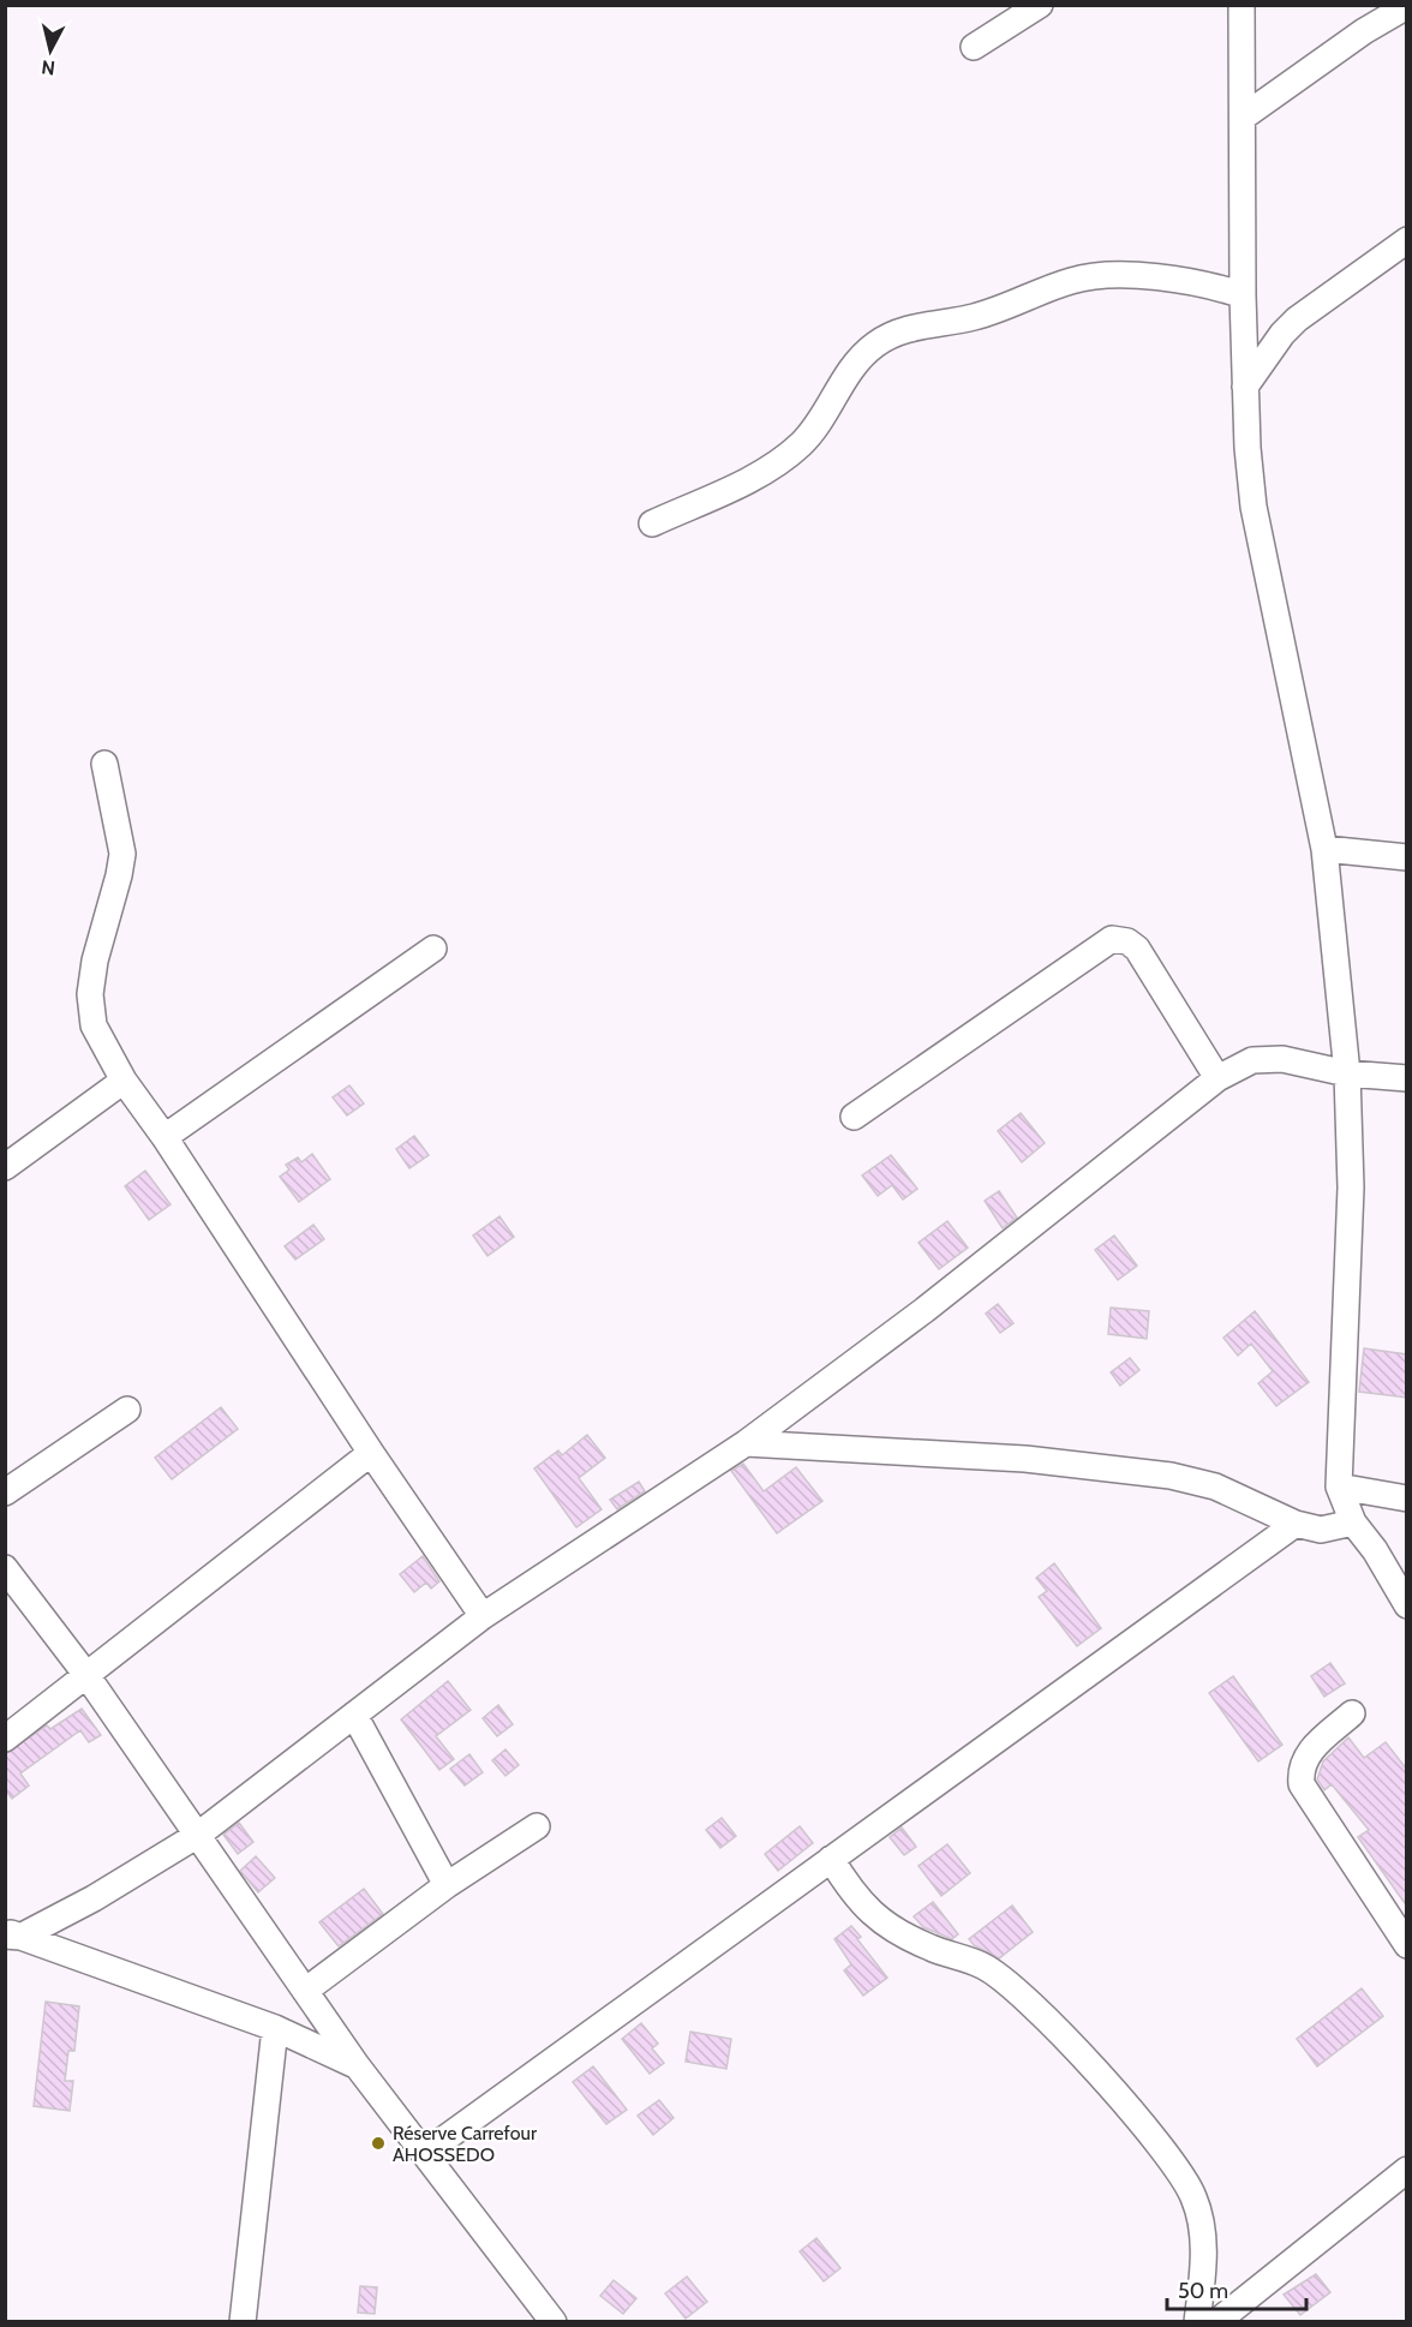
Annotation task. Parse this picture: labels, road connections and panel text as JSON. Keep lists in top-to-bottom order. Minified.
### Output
{"places":["Réserve Carrefour AHOSSEDO"],"scale_bar":"50 m","north":"bottom"}
